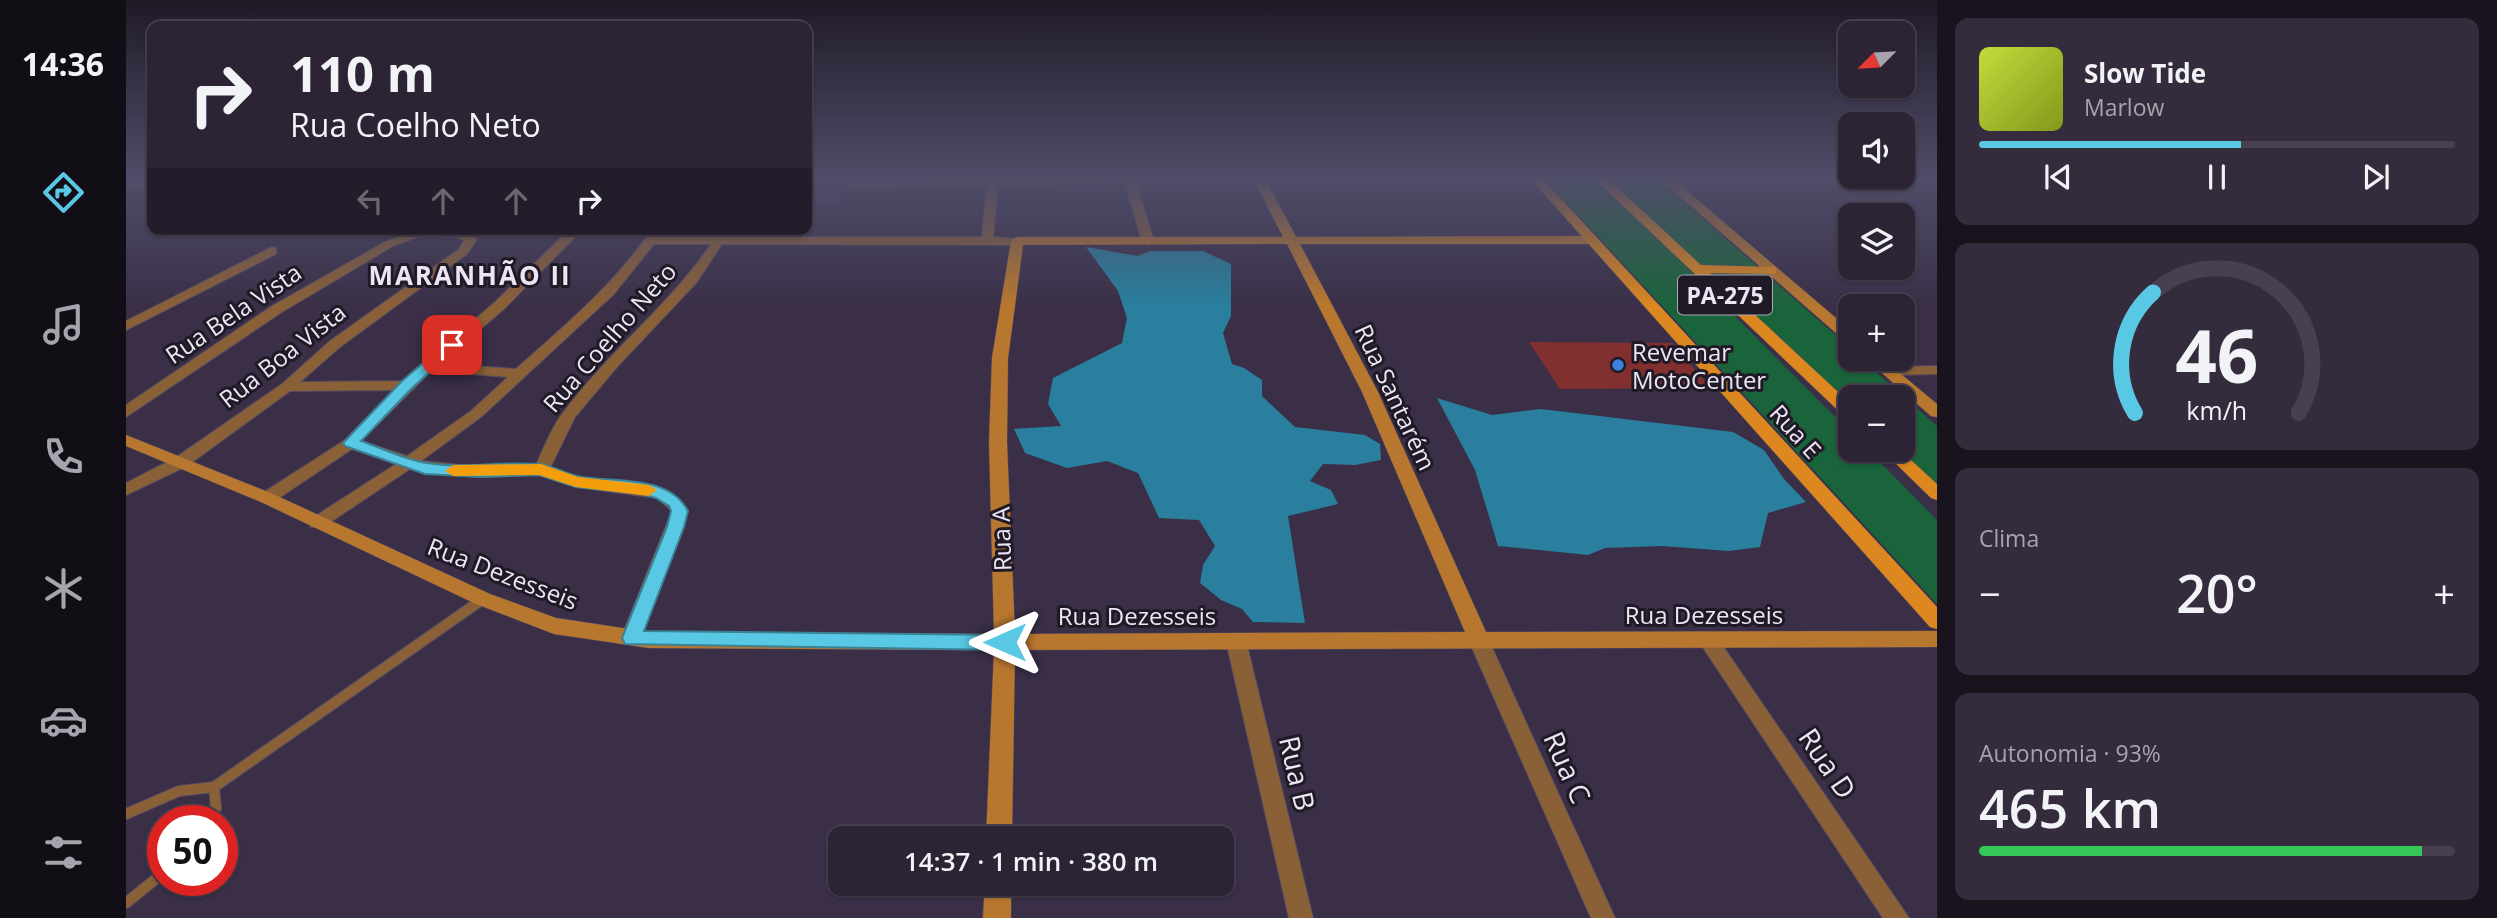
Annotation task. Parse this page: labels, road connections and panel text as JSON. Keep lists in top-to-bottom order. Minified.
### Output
{"streets":{"main road":["PA-275","Rua E"],"street":["Rua Bela Vista","Rua Coelho Neto","Rua Boa Vista","Rua Santarém","Rua A","Rua Dezesseis","Rua D","Rua C","Rua B"]},"crossings":[["Rua Bela Vista","Rua Boa Vista"],["Rua Coelho Neto","Rua Dezesseis"],["Rua Boa Vista","Rua Dezesseis"],["Rua Santarém","Rua Dezesseis"],["Rua Santarém","Rua C"],["Rua A","Rua Dezesseis"],["Rua Dezesseis","Rua D"],["Rua Dezesseis","Rua C"],["Rua Dezesseis","Rua B"]],"districts":["MARANHÃO II"],"places":["Revemar MotoCenter"],"north":"bottom left","page":{"tabs":"14:36","map_buttons":["+","−"],"turn":["110 m","Rua Coelho Neto"],"song":["Slow Tide","Marlow"],"tile":["Clima",["Autonomia · 93%","465 km"]],"heat":["−","20°","+"],"limit":"50","trip":"14:37 · 1 min · 380 m","gauge":["46","km/h"]}}
